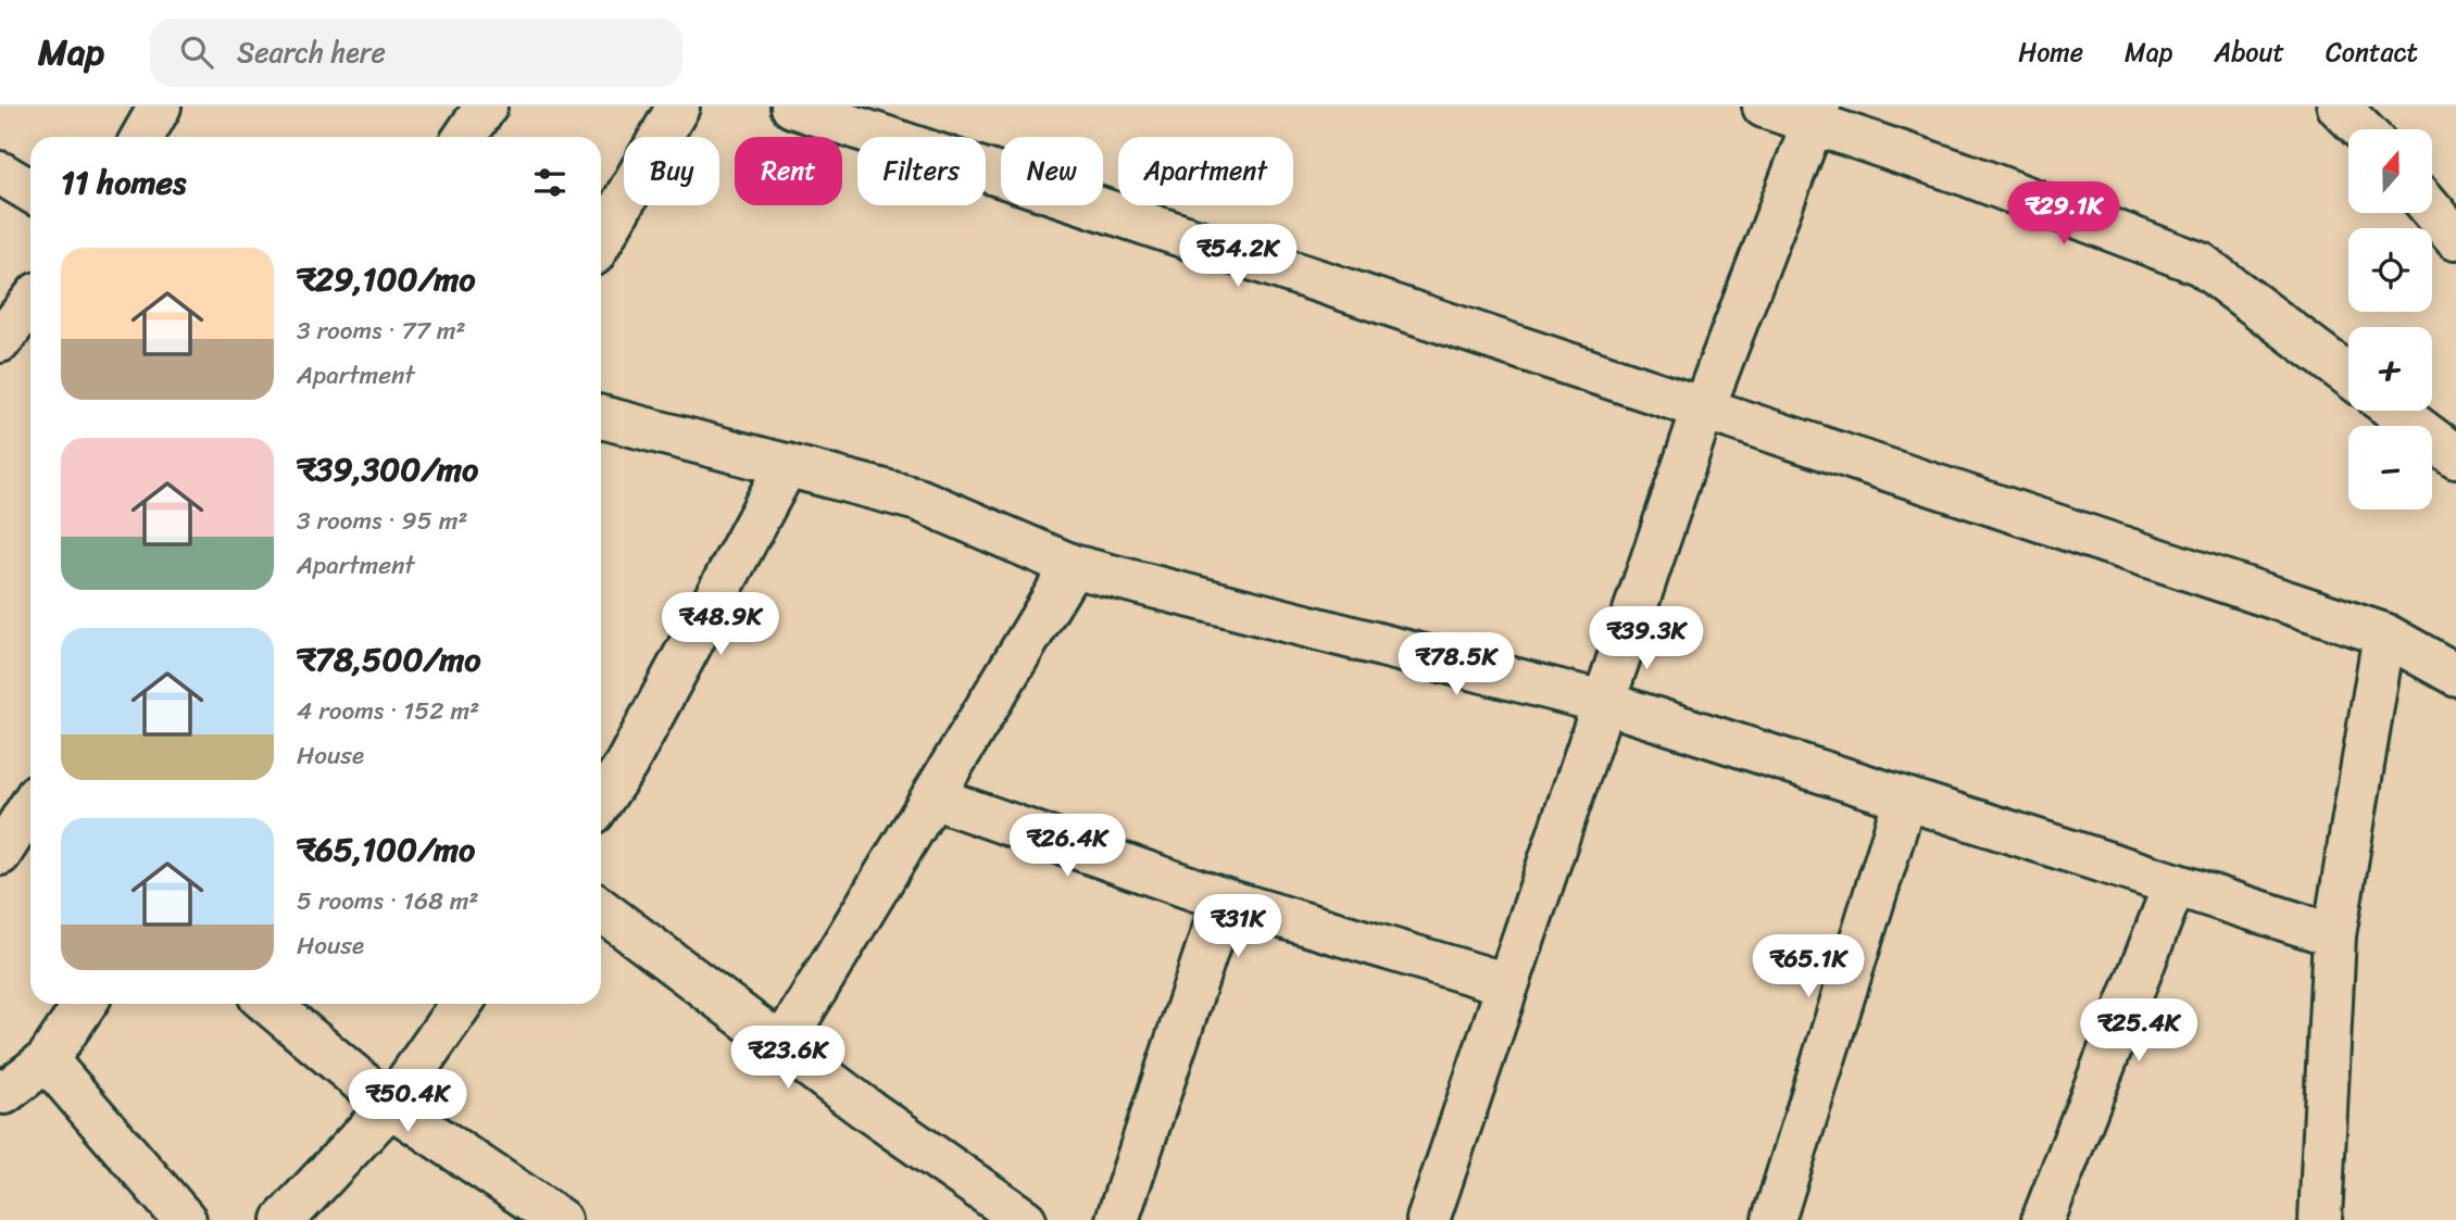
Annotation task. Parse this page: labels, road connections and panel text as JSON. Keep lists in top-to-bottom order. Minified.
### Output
{"north":"top","page":{"header":"Map","search":"Search here","nav":["Home","Map","About","Contact"],"map_buttons":["+","−"],"chip":["Buy","Rent","Filters","New","Apartment"],"heading":"11 homes","price":["₹29.1K","₹54.2K","₹48.9K","₹39.3K","₹78.5K","₹26.4K","₹31K","₹65.1K","₹25.4K","₹23.6K","₹50.4K"],"list":[{"name":"₹29,100/mo","note":"3 rooms · 77 m² · Apartment"},{"name":"₹39,300/mo","note":"3 rooms · 95 m² · Apartment"},{"name":"₹78,500/mo","note":"4 rooms · 152 m² · House"},{"name":"₹65,100/mo","note":"5 rooms · 168 m² · House"}]}}
